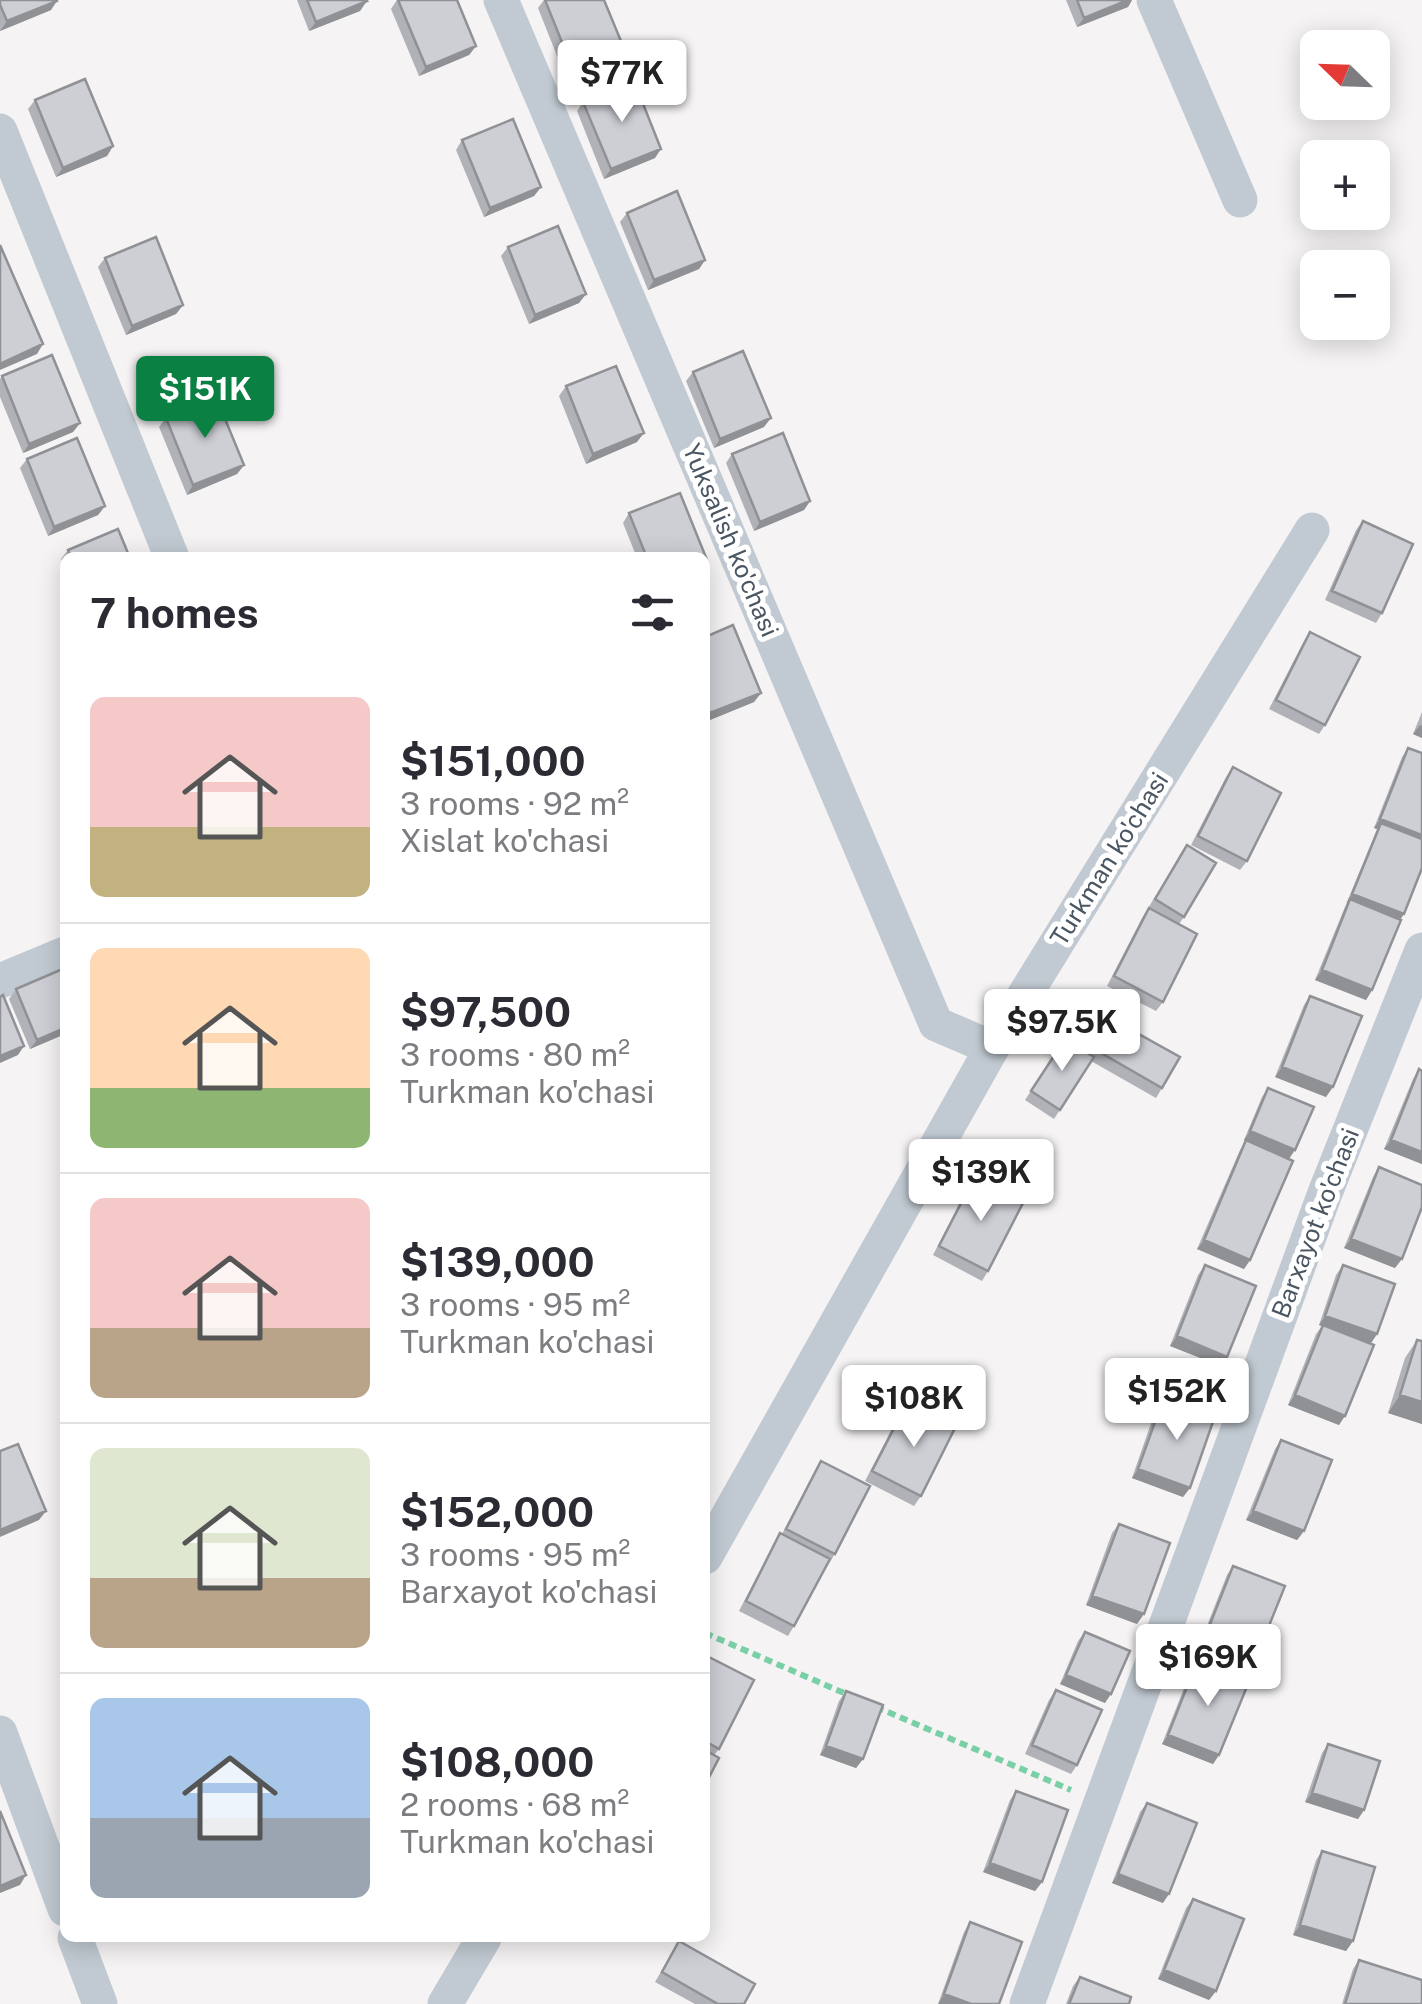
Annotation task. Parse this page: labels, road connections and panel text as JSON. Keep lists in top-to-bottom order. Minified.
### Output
{"streets":{"street":["Yuksalish ko'chasi","Turkman ko'chasi","Barxayot ko'chasi"]},"crossings":[["Yuksalish ko'chasi","Turkman ko'chasi"]],"north":"top left","page":{"map_buttons":["+","−"],"price":["$77K","$151K","$97.5K","$139K","$152K","$108K","$169K"],"heading":"7 homes","list":[{"name":"$151,000","note":"3 rooms · 92 m² · Xislat ko'chasi"},{"name":"$97,500","note":"3 rooms · 80 m² · Turkman ko'chasi"},{"name":"$139,000","note":"3 rooms · 95 m² · Turkman ko'chasi"},{"name":"$152,000","note":"3 rooms · 95 m² · Barxayot ko'chasi"},{"name":"$108,000","note":"2 rooms · 68 m² · Turkman ko'chasi"}]}}
